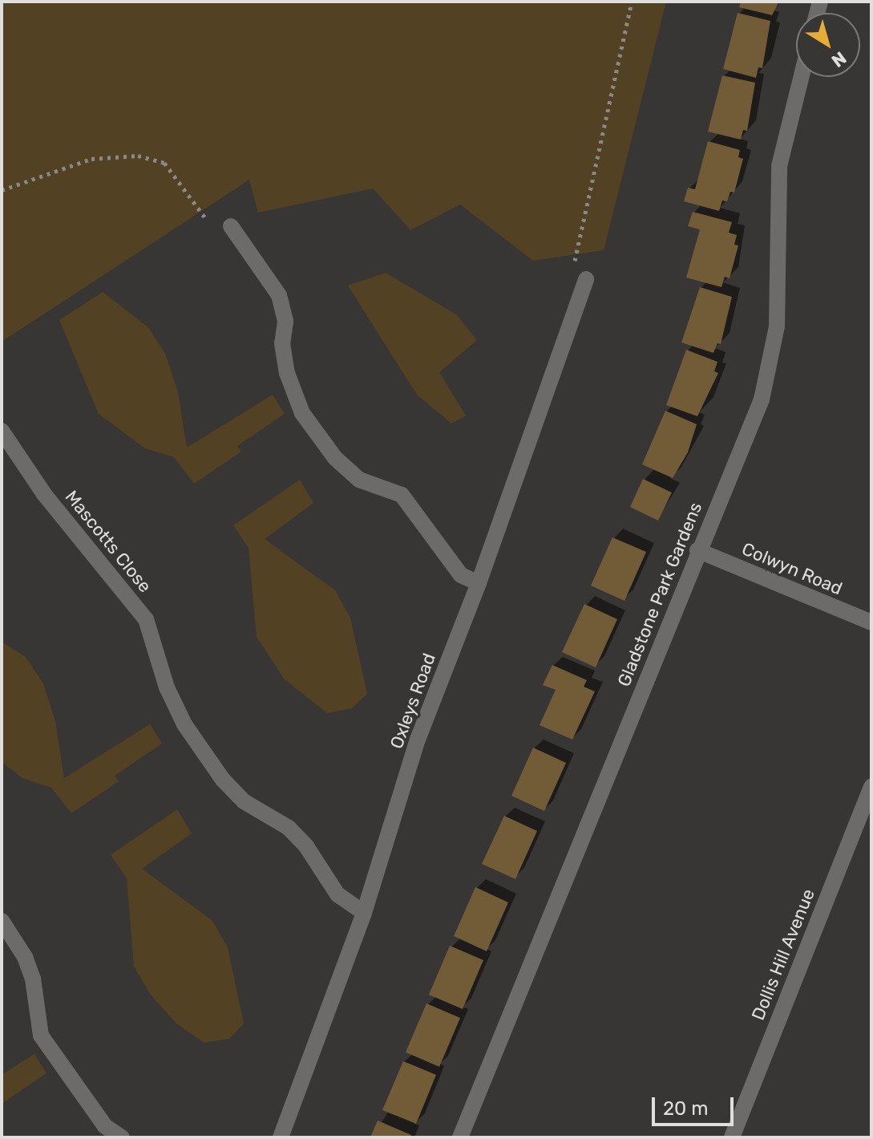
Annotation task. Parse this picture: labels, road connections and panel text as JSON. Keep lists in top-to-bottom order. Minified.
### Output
{"streets":{"street":["Mascotts Close","Colwyn Road","Gladstone Park Gardens","Oxleys Road","Dollis Hill Avenue"]},"crossings":[["Mascotts Close","Oxleys Road"],["Colwyn Road","Gladstone Park Gardens"]],"scale_bar":"20 m","north":"bottom right"}
